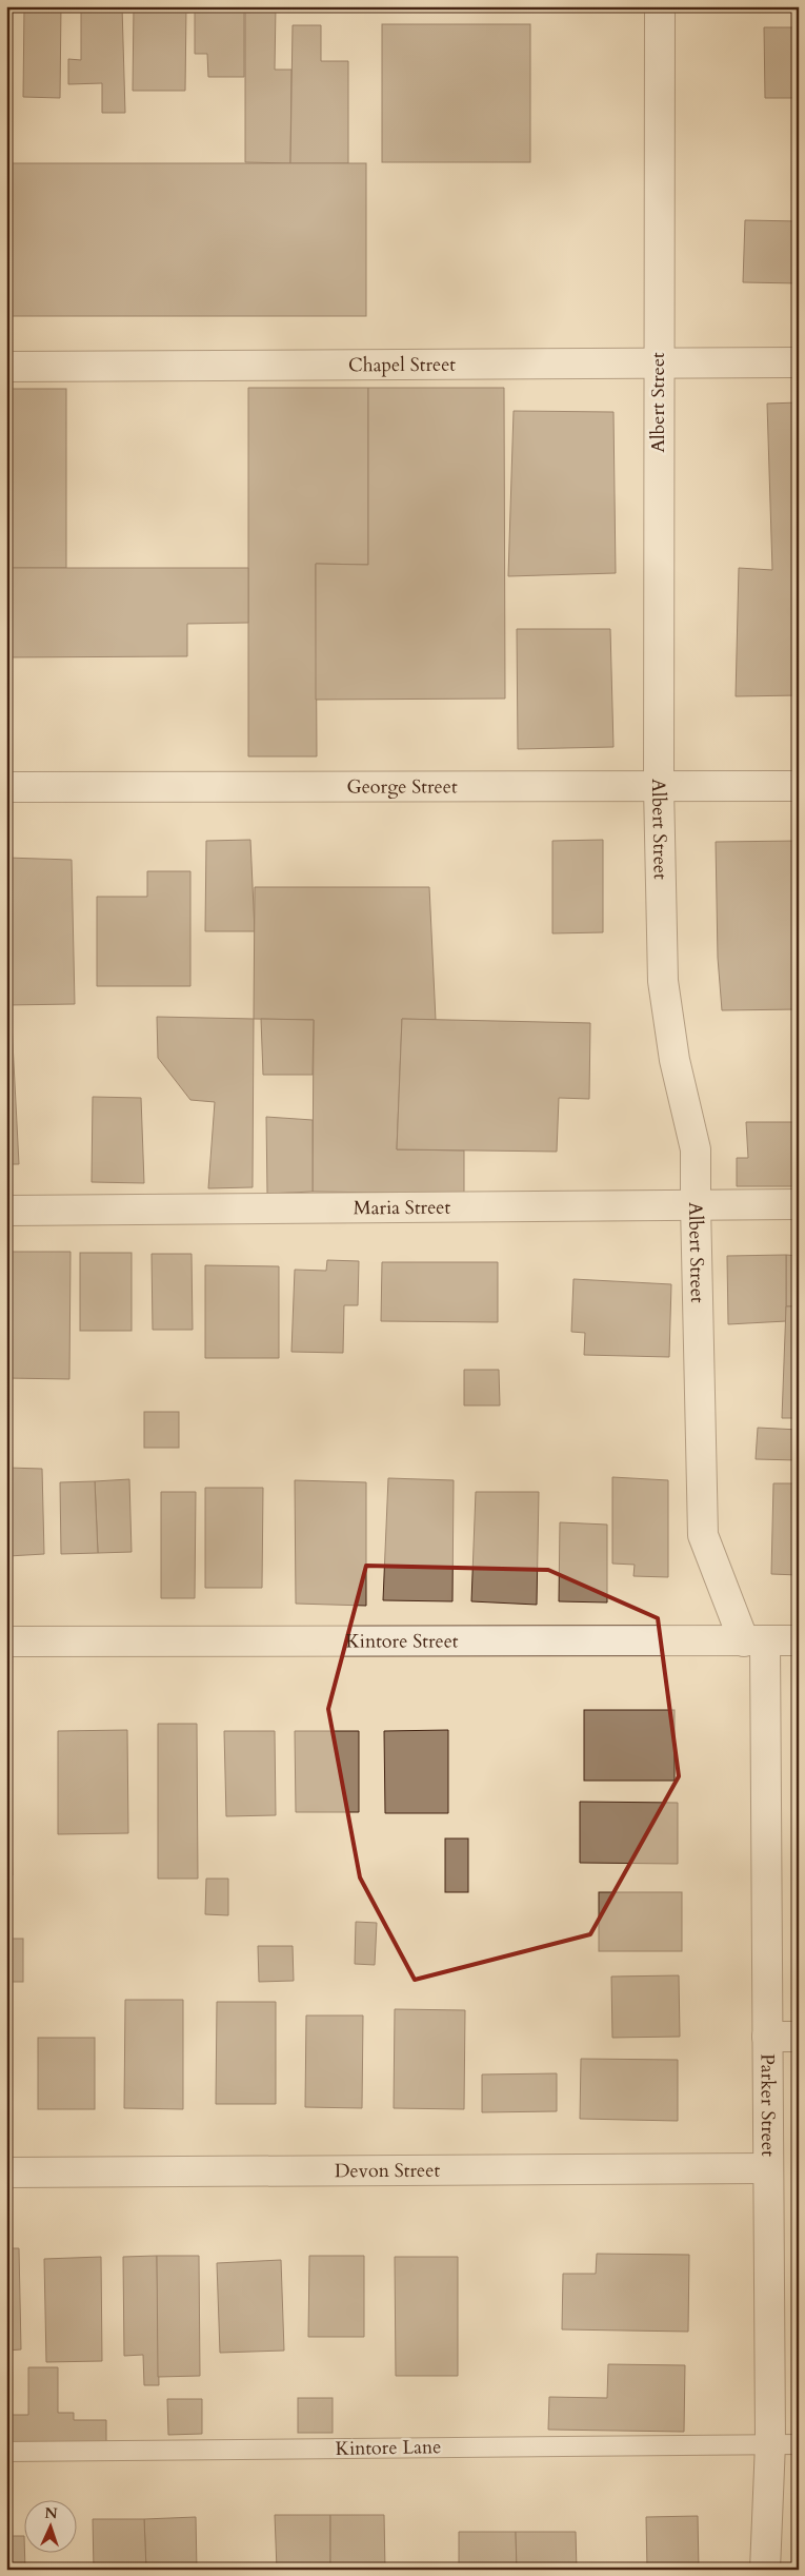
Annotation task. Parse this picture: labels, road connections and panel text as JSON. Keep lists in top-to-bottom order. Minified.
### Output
{"streets":{"street":["Chapel Street","Albert Street","George Street","Maria Street","Kintore Street","Parker Street","Devon Street"],"lane":["Kintore Lane"]},"crossings":[["Chapel Street","Albert Street"],["Albert Street","George Street"],["Albert Street","Maria Street"],["Albert Street","Kintore Street"],["Albert Street","Parker Street"],["Kintore Street","Parker Street"],["Parker Street","Devon Street"],["Parker Street","Kintore Lane"]],"north":"top"}
